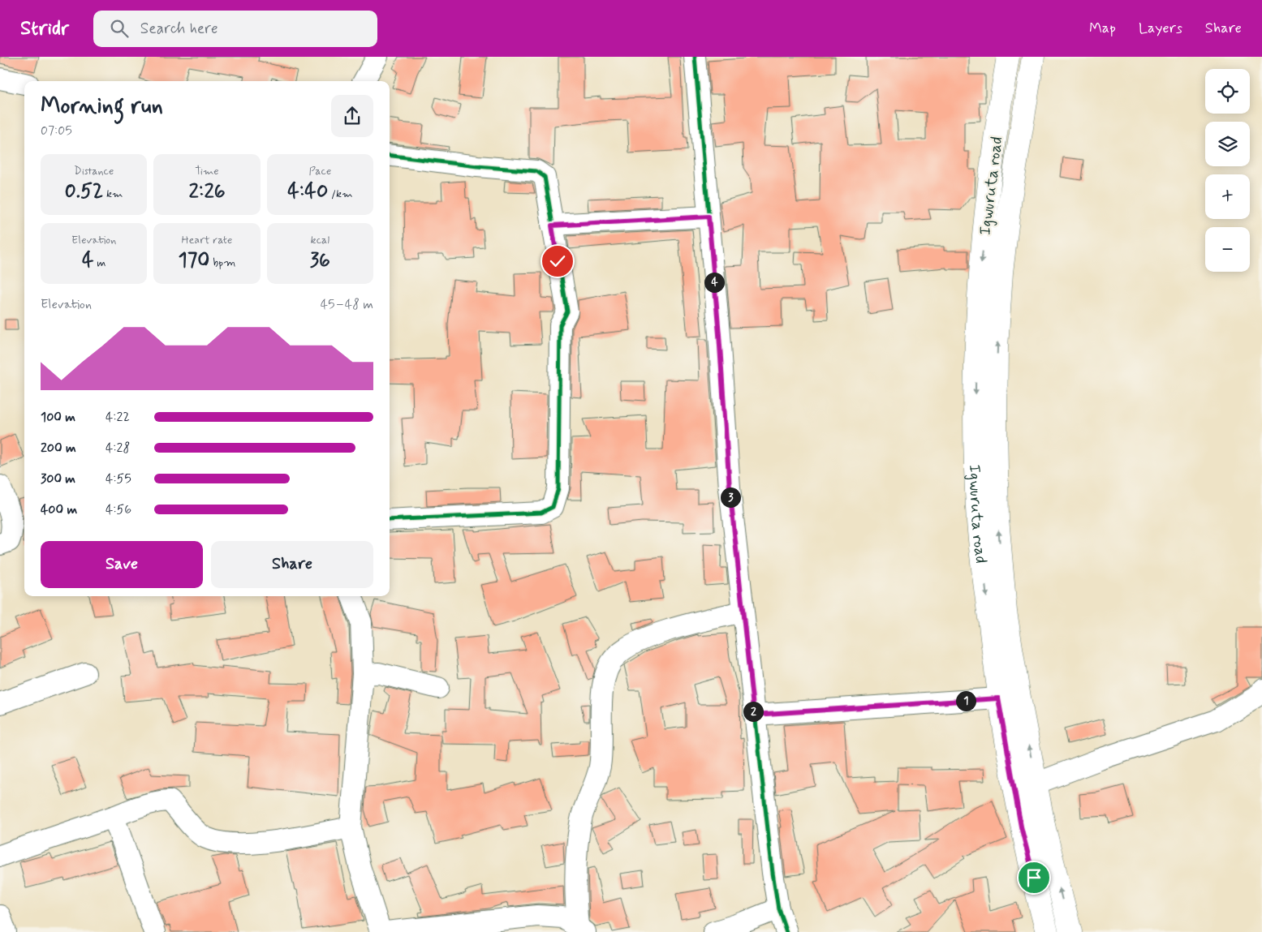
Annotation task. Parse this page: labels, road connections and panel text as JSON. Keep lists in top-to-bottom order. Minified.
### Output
{"streets":{"main road":["Igwuruta road"]},"page":{"header":"Stridr","search":"Search here","nav":["Map","Layers","Share"],"map_buttons":["+","−"],"heading":["Morning run","07:05"],"stats":[["Distance","0.52 km"],["Time","2:26"],["Pace","4:40 /km"],["Elevation","4 m"],["Heart rate","170 bpm"],["kcal","36"]],"pins":["4","3","1","2"],"chart":["Elevation","45–48 m"],"list":[{"name":"100 m","note":"4:22"},{"name":"200 m","note":"4:28"},{"name":"300 m","note":"4:55"},{"name":"400 m","note":"4:56"}],"buttons":["Save","Share"]}}
